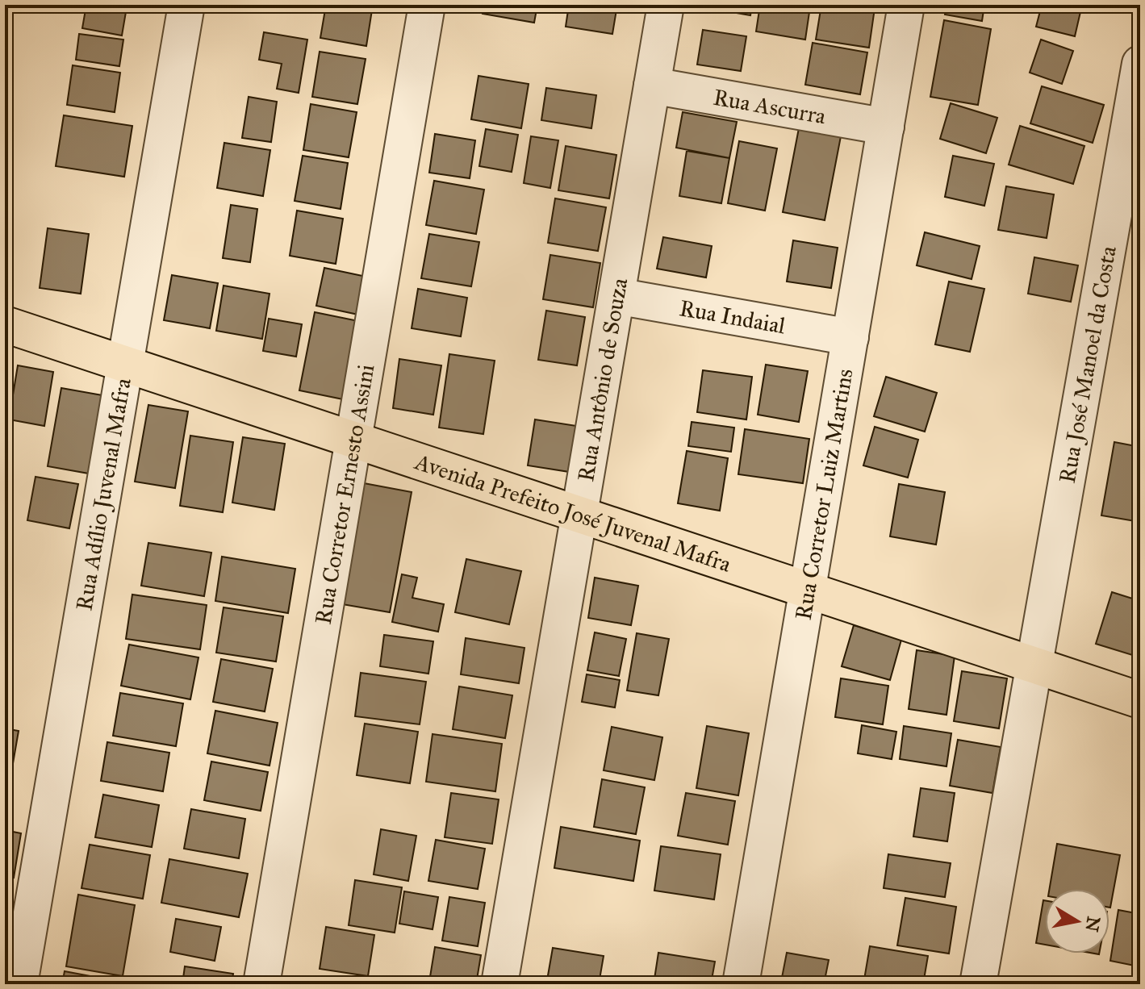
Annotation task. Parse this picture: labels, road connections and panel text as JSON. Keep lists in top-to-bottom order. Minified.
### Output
{"streets":{"main road":["Avenida Prefeito José Juvenal Mafra"],"street":["Rua Ascurra","Rua Indaial","Rua José Manoel da Costa","Rua Antônio de Souza","Rua Adílio Juvenal Mafra","Rua Corretor Ernesto Assini","Rua Corretor Luiz Martins"]},"crossings":[["Rua Ascurra","Rua Antônio de Souza"],["Rua Ascurra","Rua Corretor Luiz Martins"],["Rua Indaial","Rua Antônio de Souza"],["Rua Indaial","Rua Corretor Luiz Martins"],["Rua José Manoel da Costa","Avenida Prefeito José Juvenal Mafra"],["Rua Antônio de Souza","Avenida Prefeito José Juvenal Mafra"],["Rua Adílio Juvenal Mafra","Avenida Prefeito José Juvenal Mafra"],["Rua Corretor Ernesto Assini","Avenida Prefeito José Juvenal Mafra"],["Rua Corretor Luiz Martins","Avenida Prefeito José Juvenal Mafra"]],"north":"right"}
